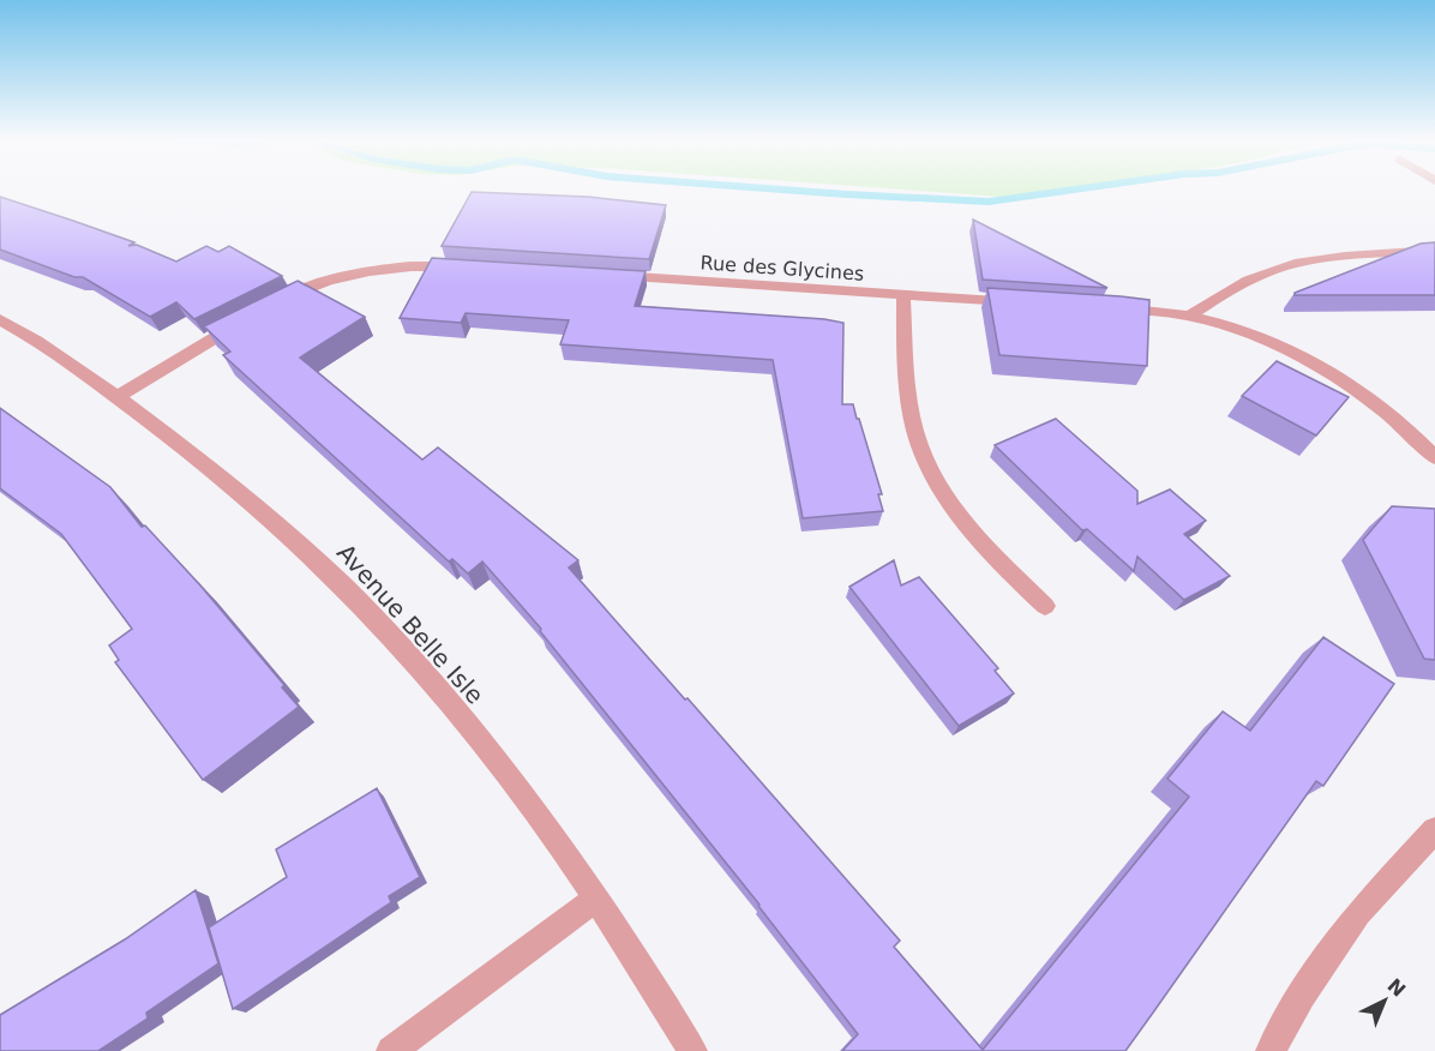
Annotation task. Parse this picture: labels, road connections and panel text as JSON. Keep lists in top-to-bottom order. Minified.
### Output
{"streets":{"street":["Rue des Glycines","Avenue Belle Isle"]},"north":"top right"}
